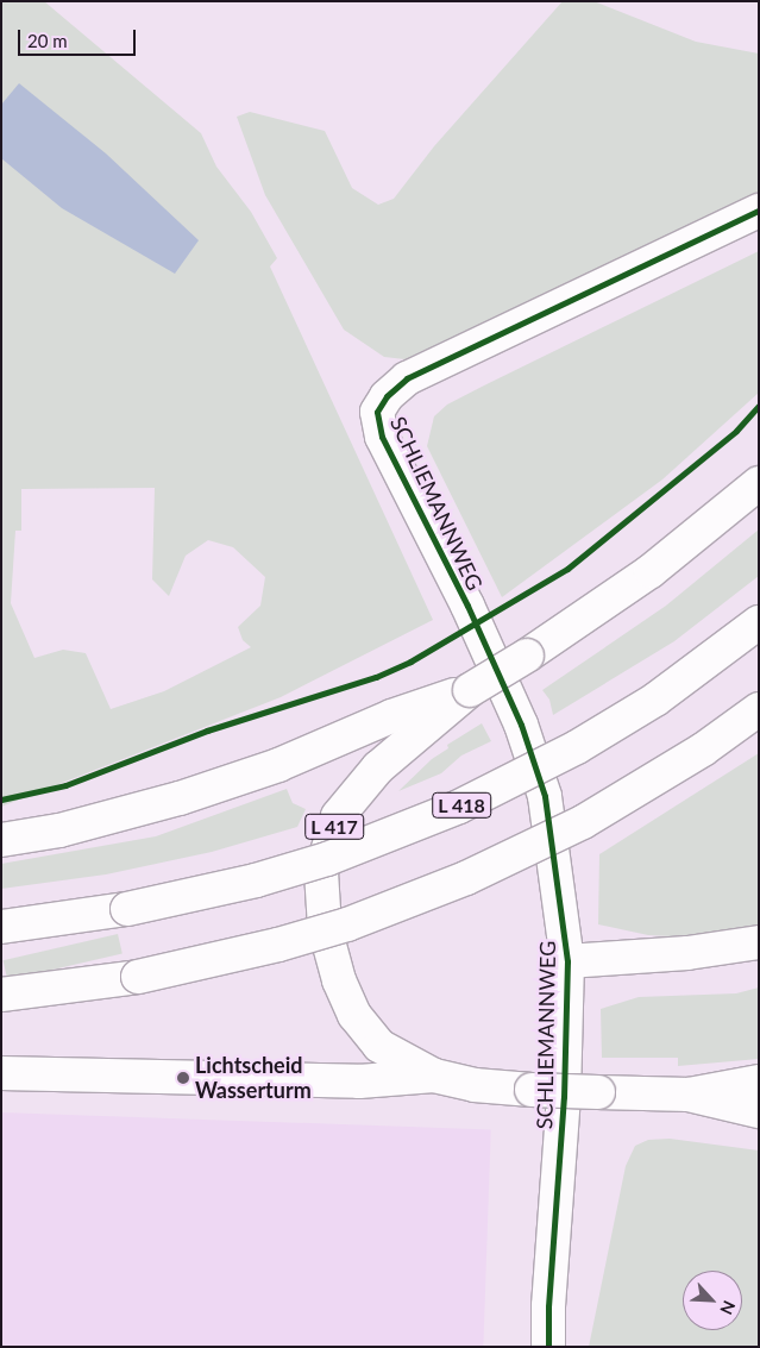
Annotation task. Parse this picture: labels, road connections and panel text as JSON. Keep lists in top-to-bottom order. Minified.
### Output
{"streets":{"main road":["SCHLIEMANNWEG","L 418","L 417"]},"places":["Lichtscheid Wasserturm"],"scale_bar":"20 m","north":"bottom right"}
